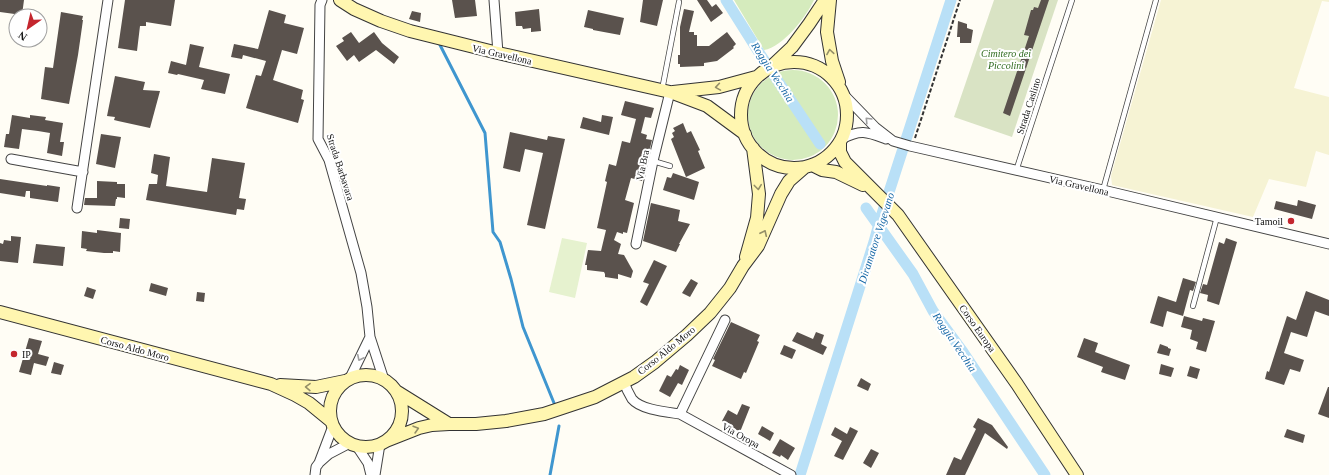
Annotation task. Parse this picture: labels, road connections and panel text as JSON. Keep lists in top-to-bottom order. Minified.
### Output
{"streets":{"main road":["Via Gravellona","Corso Europa","Corso Aldo Moro"],"street":["Via Bra","Strada Barbavara","Via Oropa"],"lane":["Strada Caslino"]},"crossings":[["Via Gravellona","Strada Caslino"],["Via Gravellona","Via Bra"],["Via Gravellona","Corso Europa"],["Via Gravellona","Corso Aldo Moro"],["Strada Barbavara","Corso Aldo Moro"],["Corso Europa","Corso Aldo Moro"],["Corso Aldo Moro","Via Oropa"]],"water":["Roggia Vecchia","Diramatore Vigevano"],"parks":["Cimitero dei Piccolini"],"places":["Tamoil","IP"],"north":"bottom left"}
